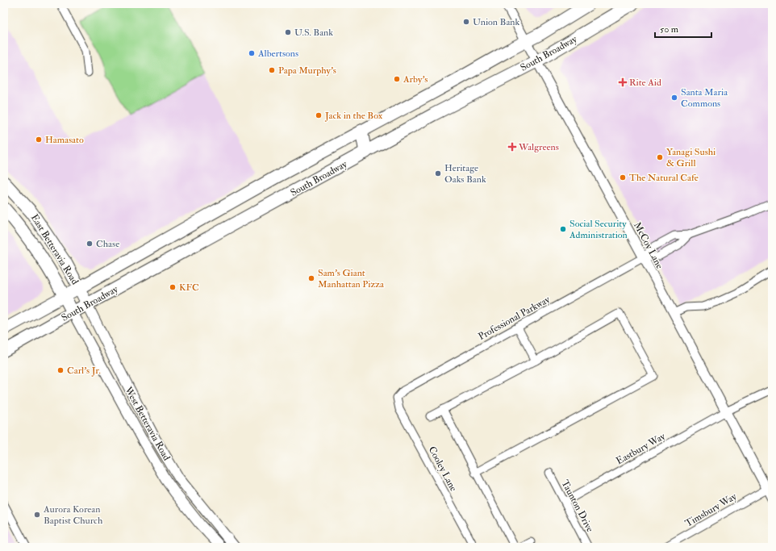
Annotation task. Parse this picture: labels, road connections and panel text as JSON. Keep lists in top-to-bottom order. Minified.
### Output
{"streets":{"highway":["South Broadway","East Betteravia Road","West Betteravia Road"],"street":["McCoy Lane","Professional Parkway","Eastbury Way","Cooley Lane","Taunton Drive","Timsbury Way"]},"crossings":[["South Broadway","McCoy Lane"],["South Broadway","East Betteravia Road"],["South Broadway","West Betteravia Road"],["McCoy Lane","Professional Parkway"],["McCoy Lane","Eastbury Way"],["McCoy Lane","Timsbury Way"],["East Betteravia Road","West Betteravia Road"],["Professional Parkway","Cooley Lane"],["Eastbury Way","Taunton Drive"]],"places":{"other":["Union Bank","U.S. Bank","Albertsons","Papa Murphy's","Arby's","Santa Maria Commons","Jack in the Box","Hamasato","Yanagi Sushi & Grill","Heritage Oaks Bank","The Natural Cafe","Social Security Administration","Chase","Sam's Giant Manhattan Pizza","KFC","Carl's Jr.","Aurora Korean Baptist Church"],"health":["Rite Aid","Walgreens"]},"scale_bar":"50 m"}
